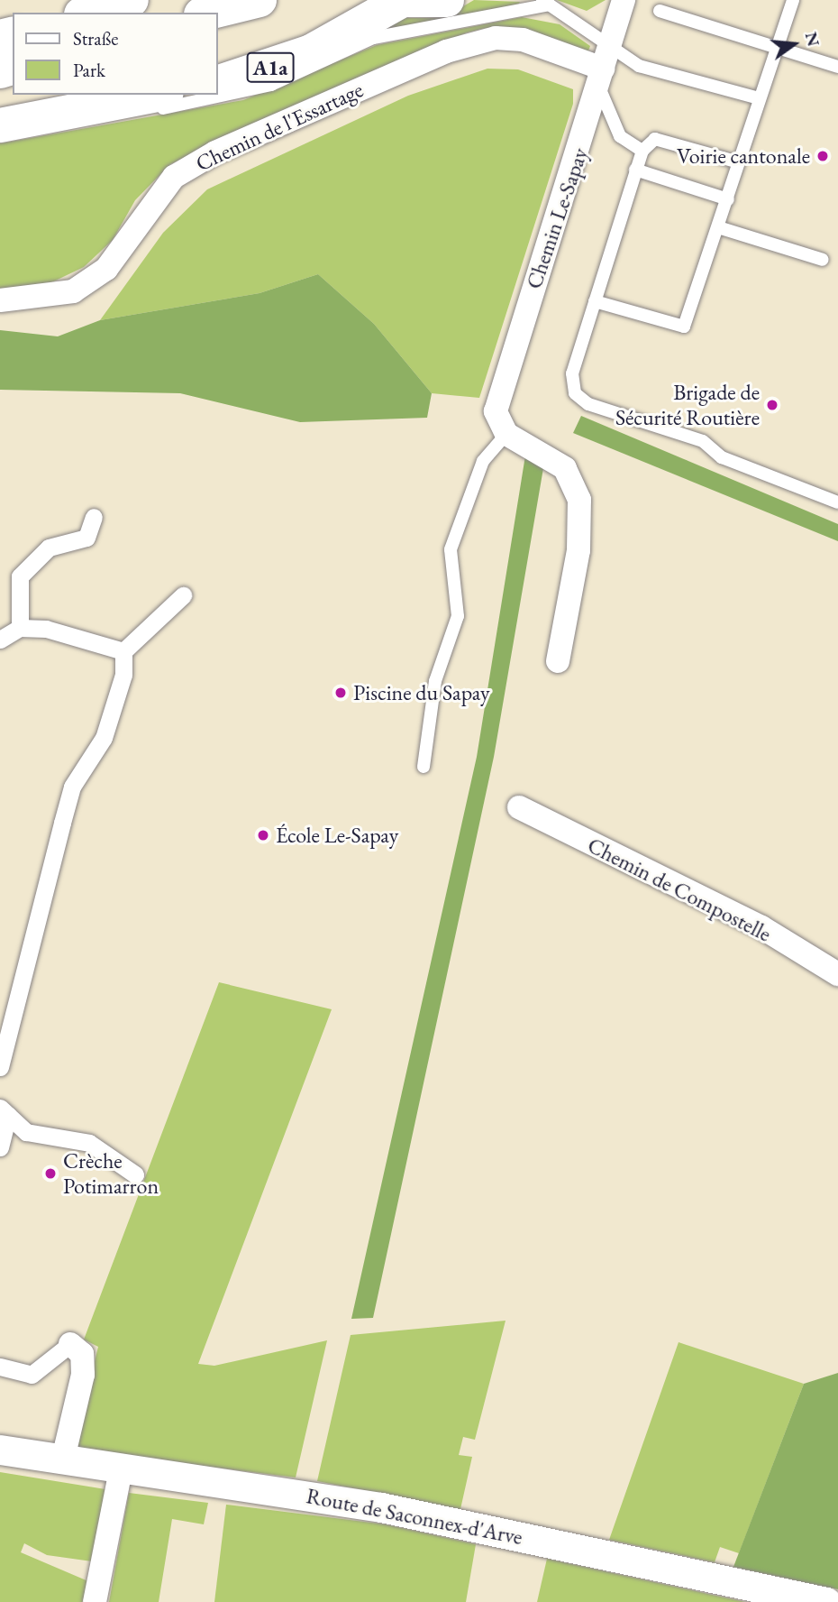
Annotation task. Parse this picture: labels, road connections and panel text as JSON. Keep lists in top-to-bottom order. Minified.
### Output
{"streets":{"main road":["A1a"],"street":["Chemin de l'Essartage","Chemin Le-Sapay","Chemin de Compostelle","Route de Saconnex-d'Arve"]},"crossings":[["Chemin de l'Essartage","Chemin Le-Sapay"]],"places":["Voirie cantonale","Brigade de Sécurité Routière","Piscine du Sapay","École Le-Sapay","Crèche Potimarron"],"legend":["Straße","Park"],"north":"right"}
